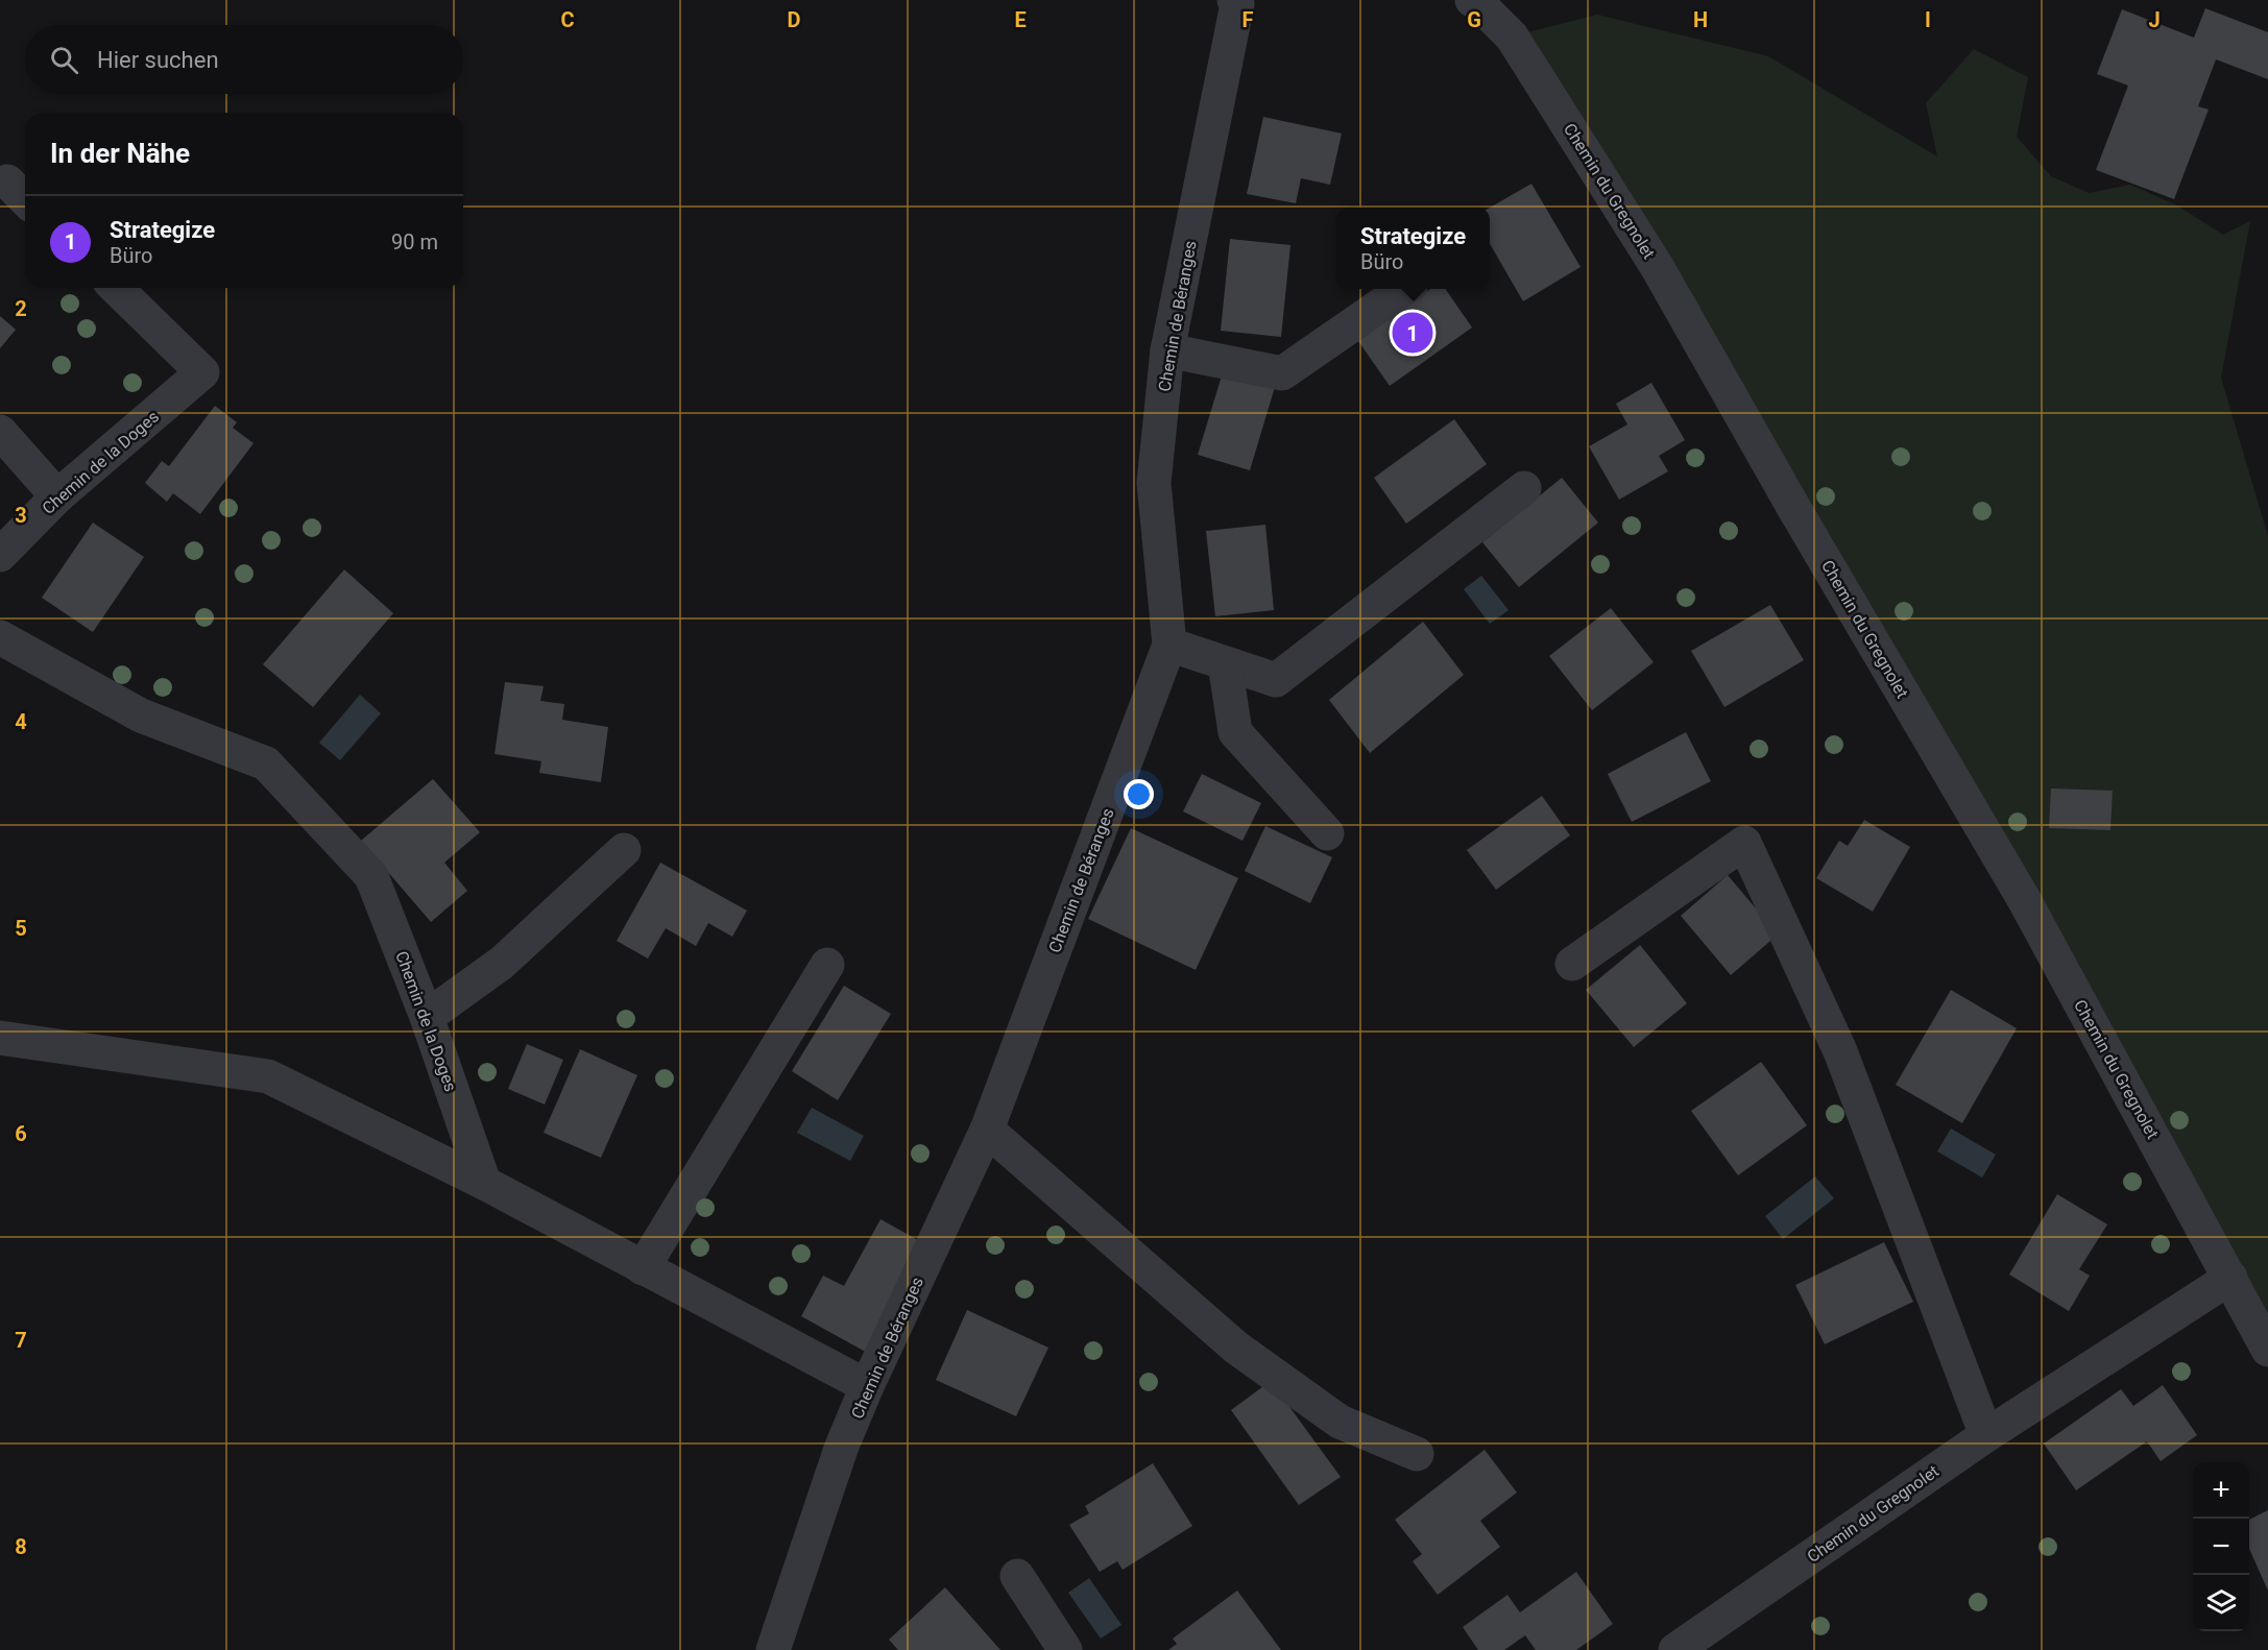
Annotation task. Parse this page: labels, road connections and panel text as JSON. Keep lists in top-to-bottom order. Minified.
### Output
{"streets":{"street":["Chemin du Gregnolet","Chemin de Béranges","Chemin de la Doges"]},"page":{"search":"Hier suchen","heading":"In der Nähe","list":[{"mark":"1","name":"Strategize","note":"Büro","value":"90 m"}],"popup":["Strategize","Büro"],"pins":"1","map_buttons":["+","−"]},"grid":{"columns":["C","D","E","F","G","H","I","J"],"rows":["2","3","4","5","6","7","8"]}}
